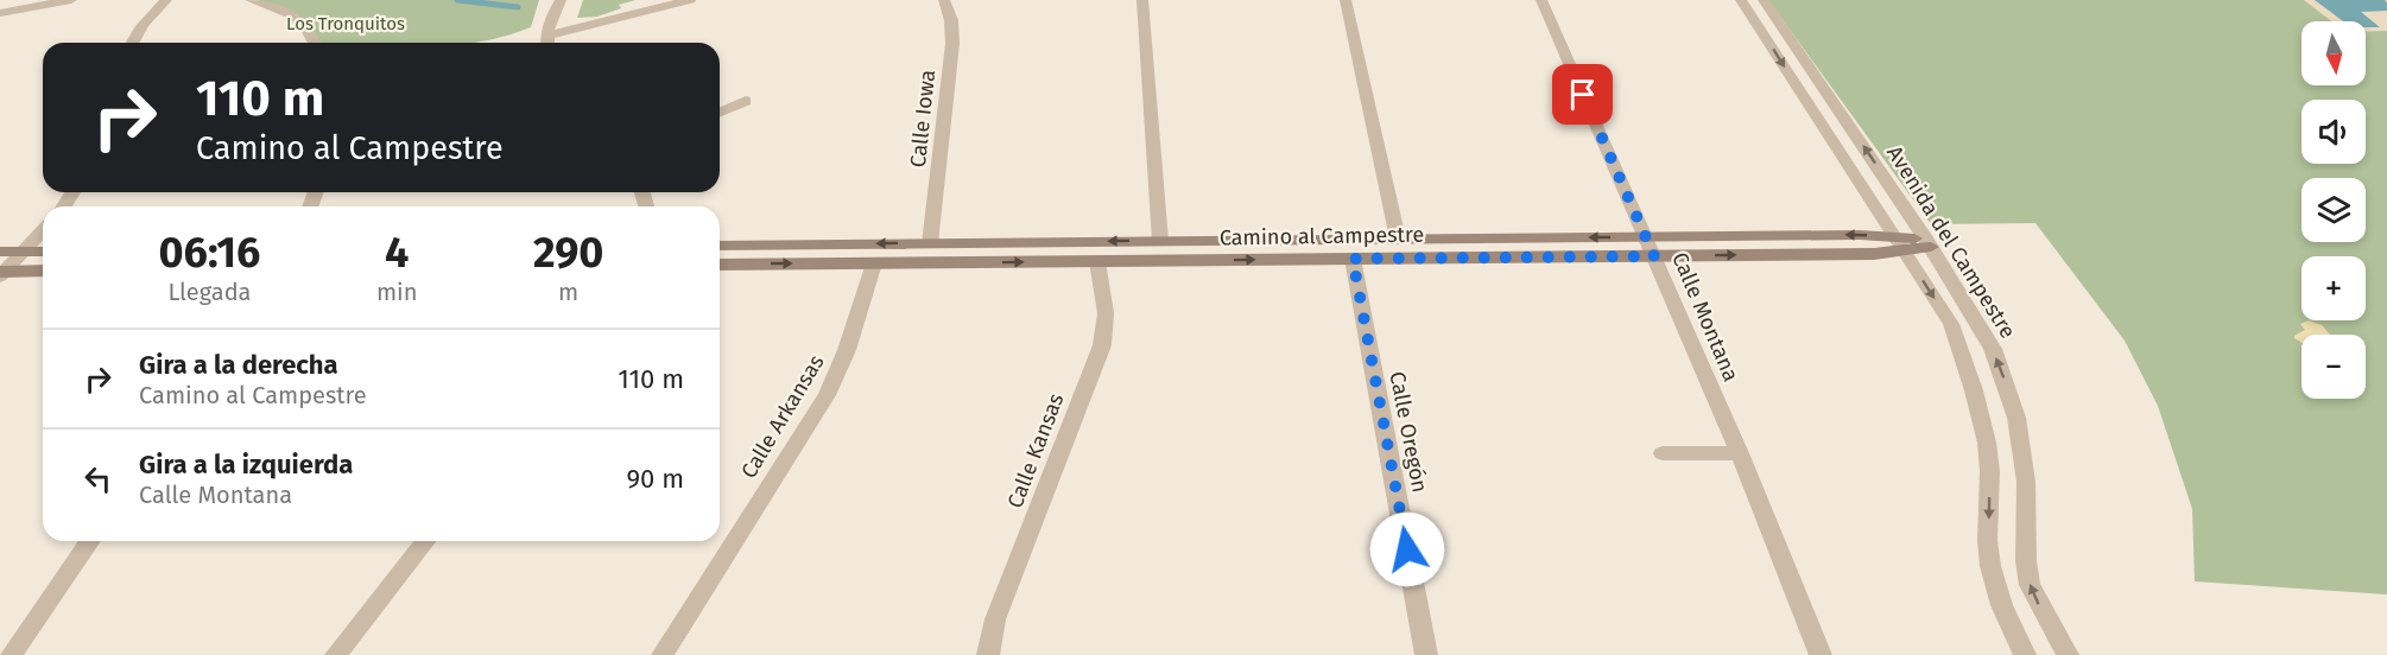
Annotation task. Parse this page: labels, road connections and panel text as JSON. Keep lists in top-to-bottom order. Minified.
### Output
{"streets":{"street":["Calle Iowa","Camino al Campestre","Avenida del Campestre","Calle Montana","Calle Arkansas","Calle Oregón","Calle Kansas"]},"crossings":[["Calle Iowa","Camino al Campestre"],["Camino al Campestre","Avenida del Campestre"],["Camino al Campestre","Calle Montana"],["Camino al Campestre","Calle Arkansas"],["Camino al Campestre","Calle Oregón"],["Camino al Campestre","Calle Kansas"]],"parks":["Los Tronquitos"],"north":"bottom","page":{"map_buttons":["+","−"],"turn":["110 m","Camino al Campestre"],"eta":["06:16","Llegada","4","min","290","m"],"list":[{"name":"Gira a la derecha","note":"Camino al Campestre","value":"110 m"},{"name":"Gira a la izquierda","note":"Calle Montana","value":"90 m"}]}}
